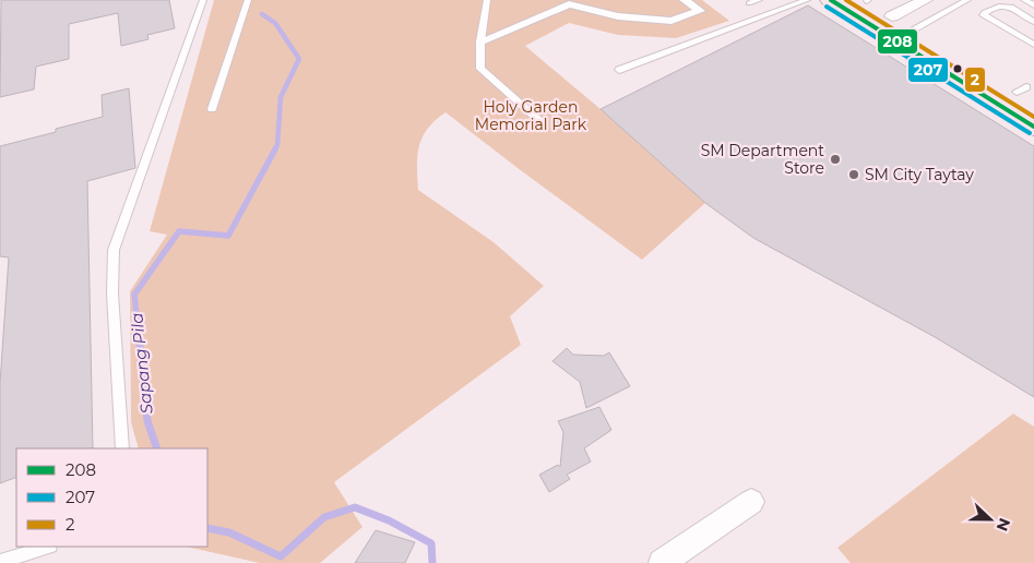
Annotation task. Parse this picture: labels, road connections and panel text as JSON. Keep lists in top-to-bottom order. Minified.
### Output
{"water":["Sapang Pila"],"parks":["Holy Garden Memorial Park"],"places":["SM Department Store","SM City Taytay"],"lines":["transit line 208","transit line 2","transit line 207"],"legend":["208","207","2"],"north":"right"}
